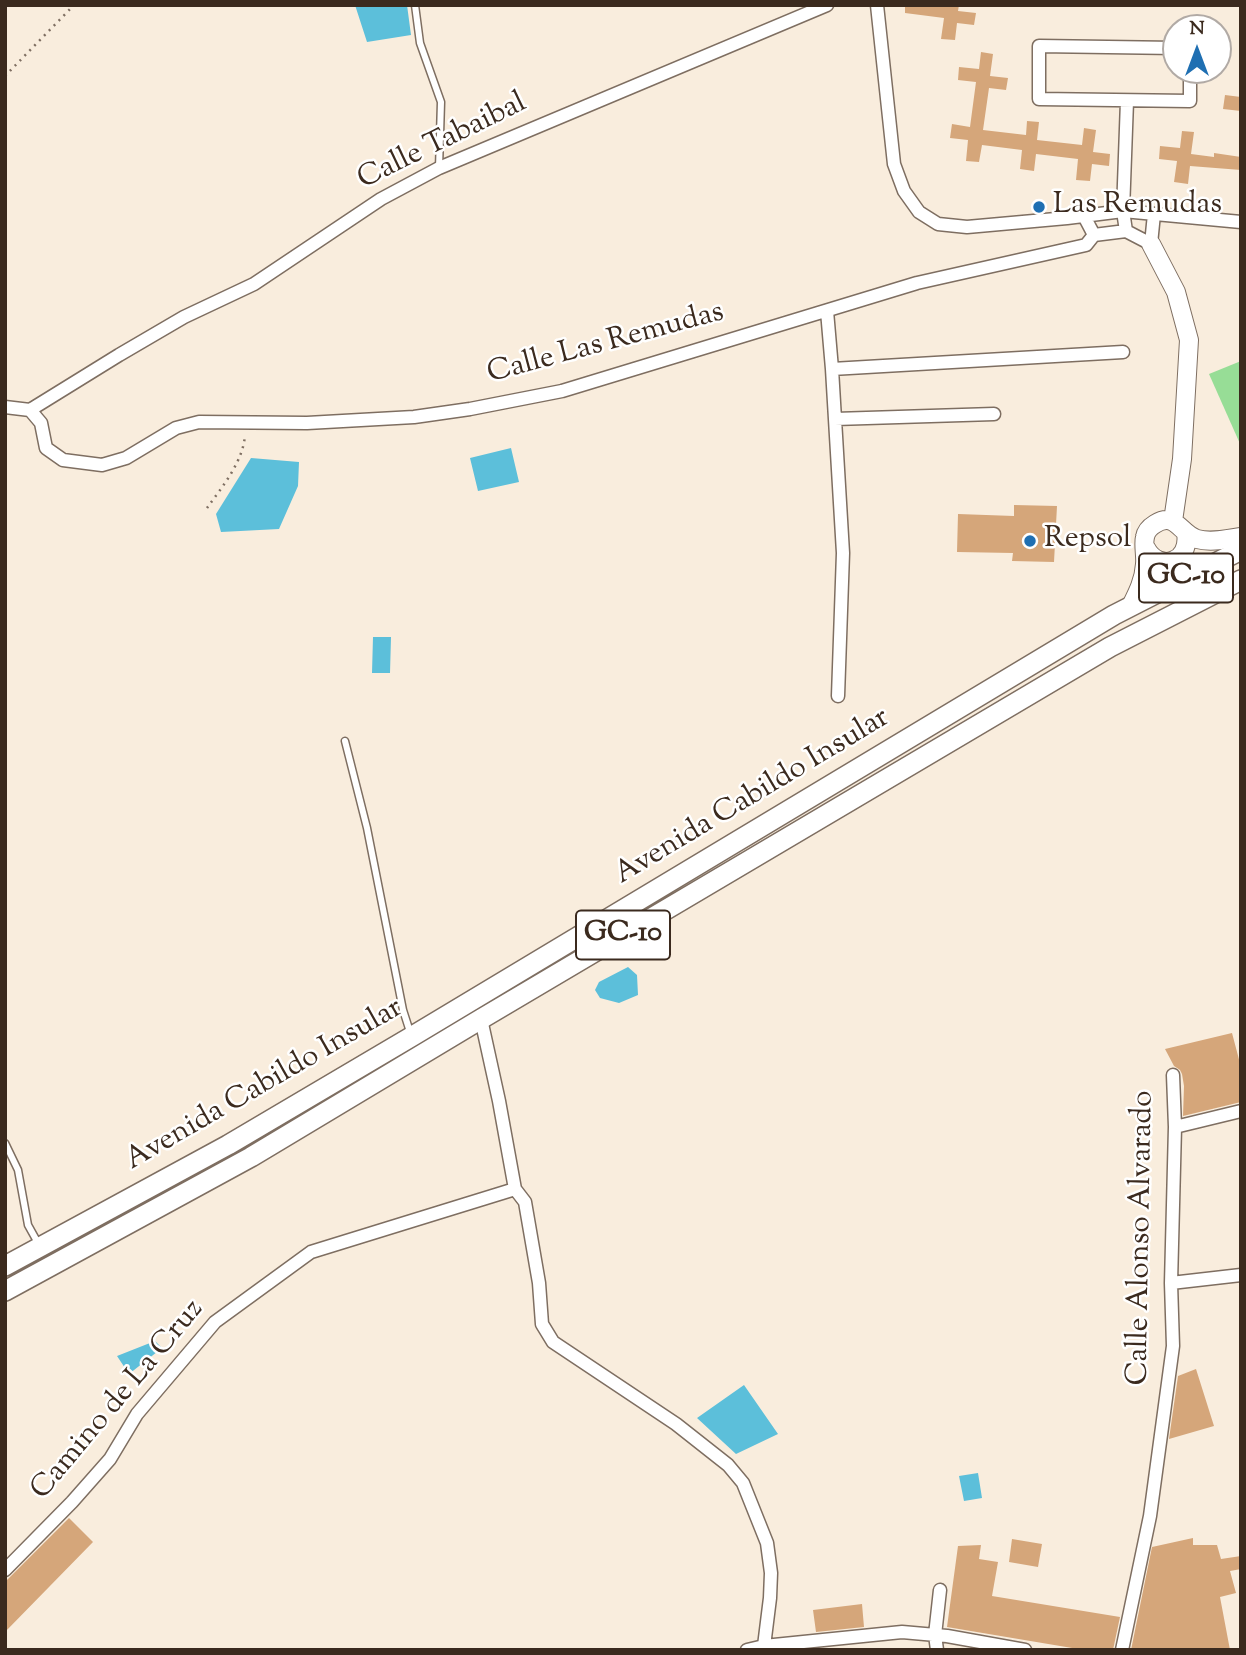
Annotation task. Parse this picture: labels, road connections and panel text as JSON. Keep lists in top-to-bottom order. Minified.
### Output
{"streets":{"main road":["GC-10","Avenida Cabildo Insular"],"street":["Calle Tabaibal","Calle Las Remudas","Calle Alonso Alvarado","Camino de La Cruz"]},"crossings":[["Calle Tabaibal","Calle Las Remudas"]],"places":["Las Remudas","Repsol"],"north":"top"}
